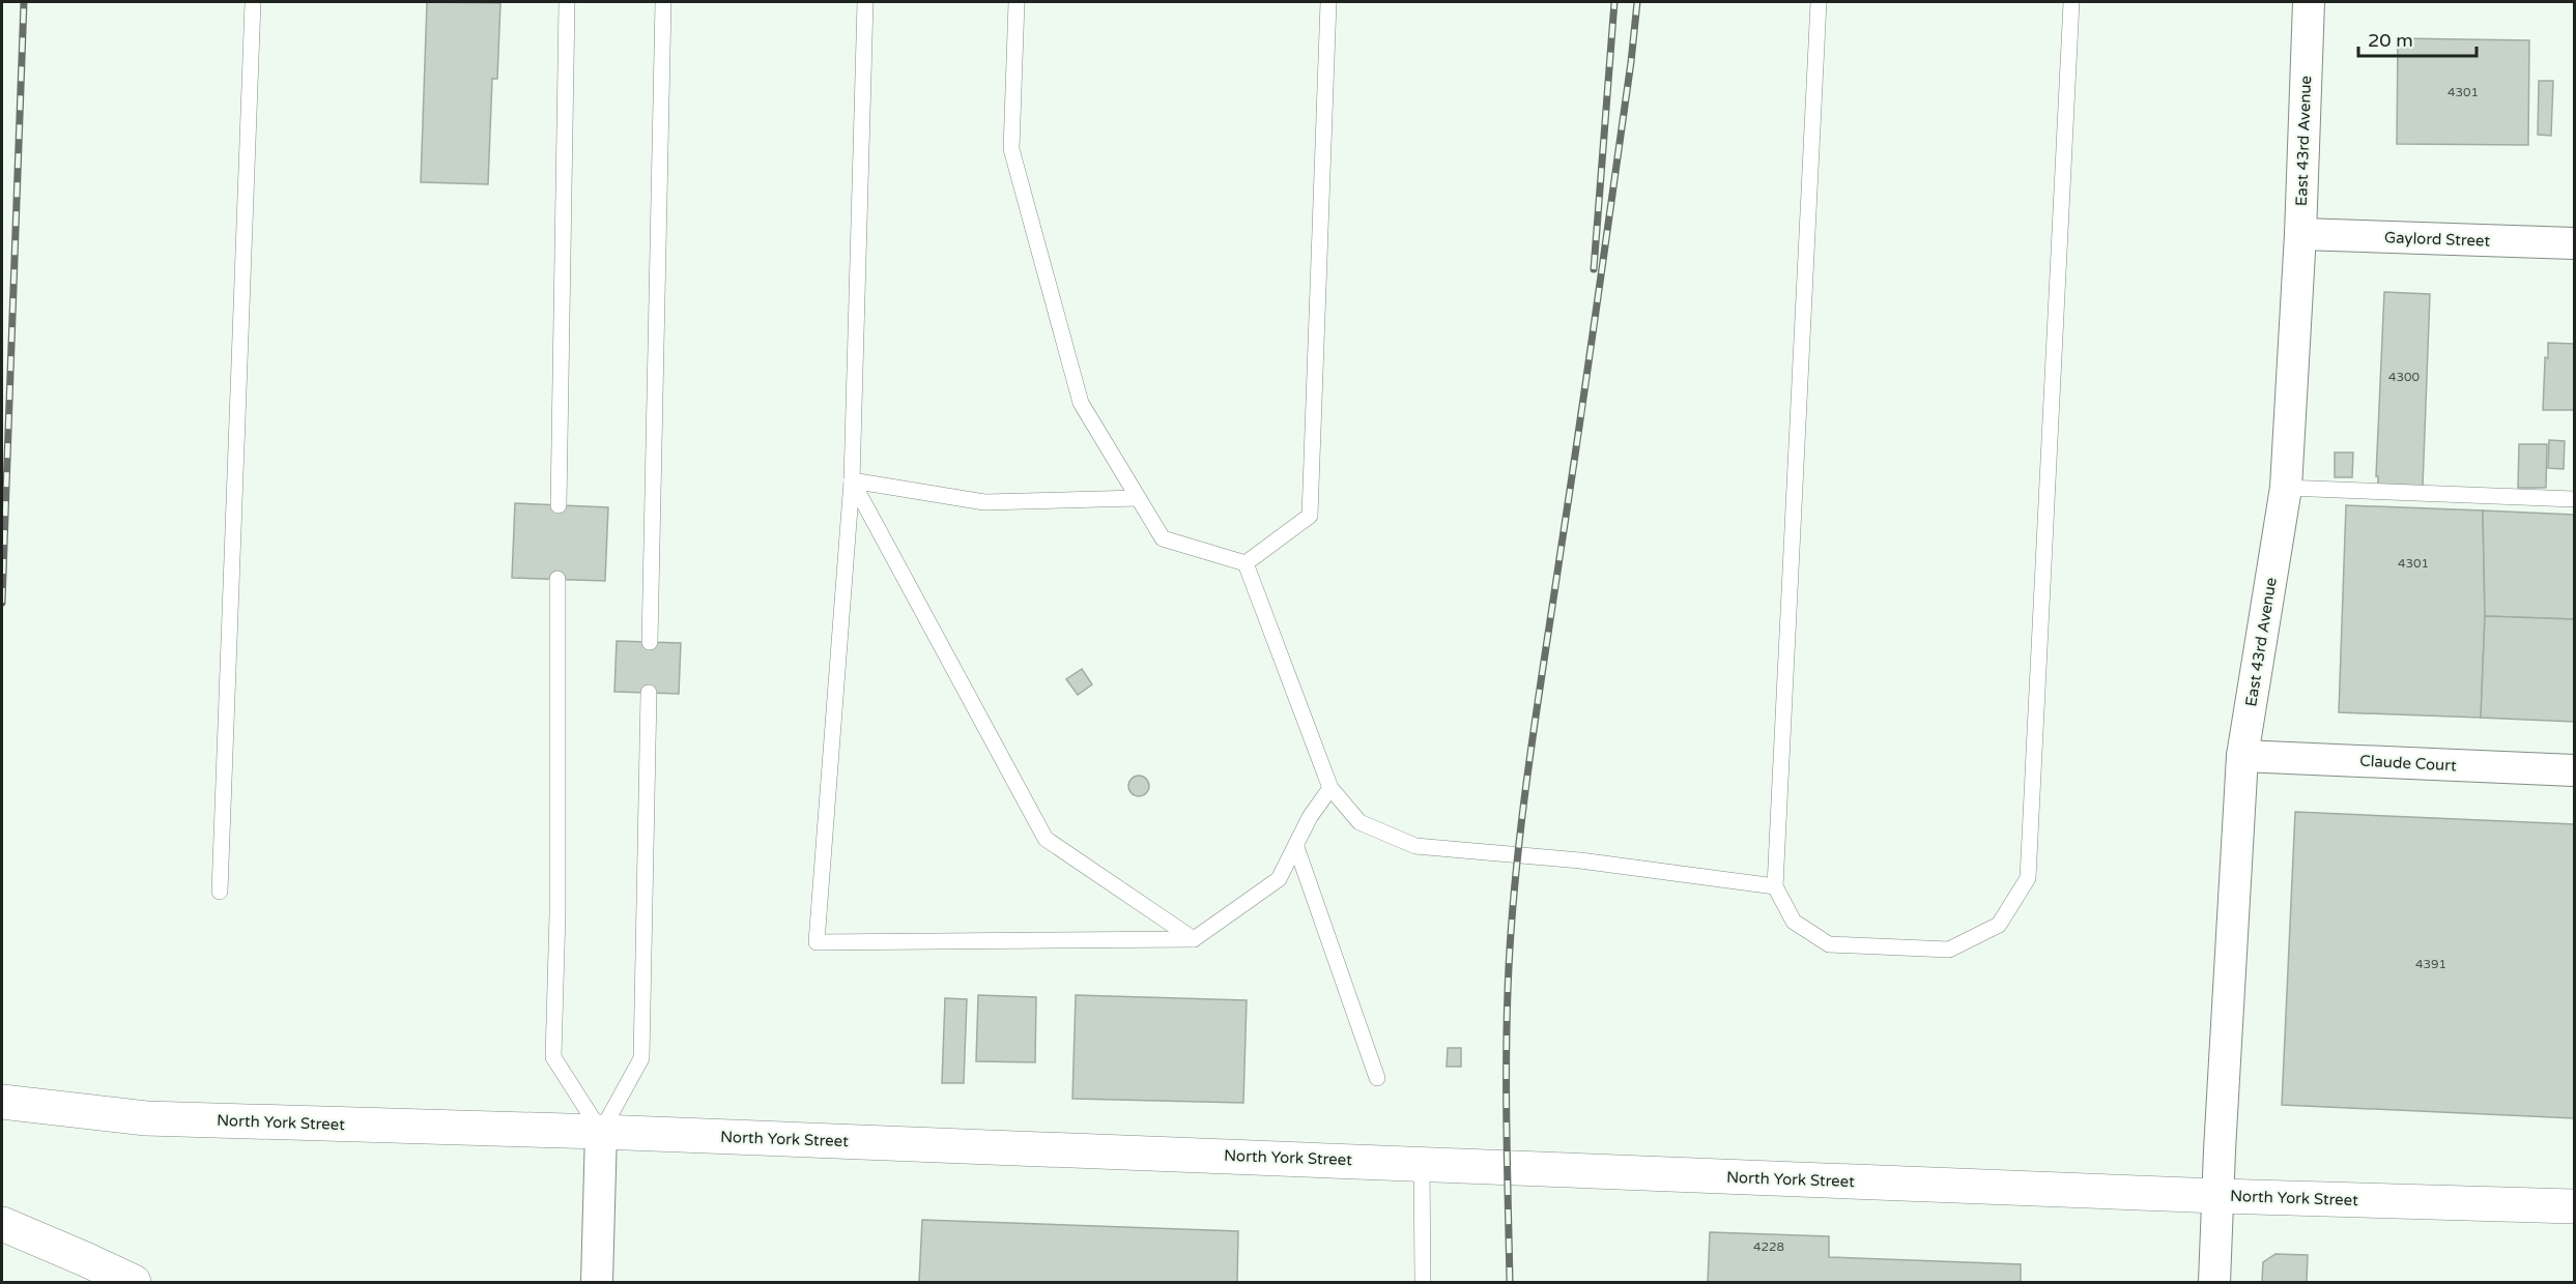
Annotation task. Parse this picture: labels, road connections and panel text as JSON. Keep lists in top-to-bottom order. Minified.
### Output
{"streets":{"main road":["North York Street"],"street":["East 43rd Avenue","Gaylord Street","Claude Court"]},"crossings":[["East 43rd Avenue","Gaylord Street"],["East 43rd Avenue","Claude Court"],["East 43rd Avenue","North York Street"]],"house_numbers":["4301","4300","4301","4391","4228"],"scale_bar":"20 m"}
